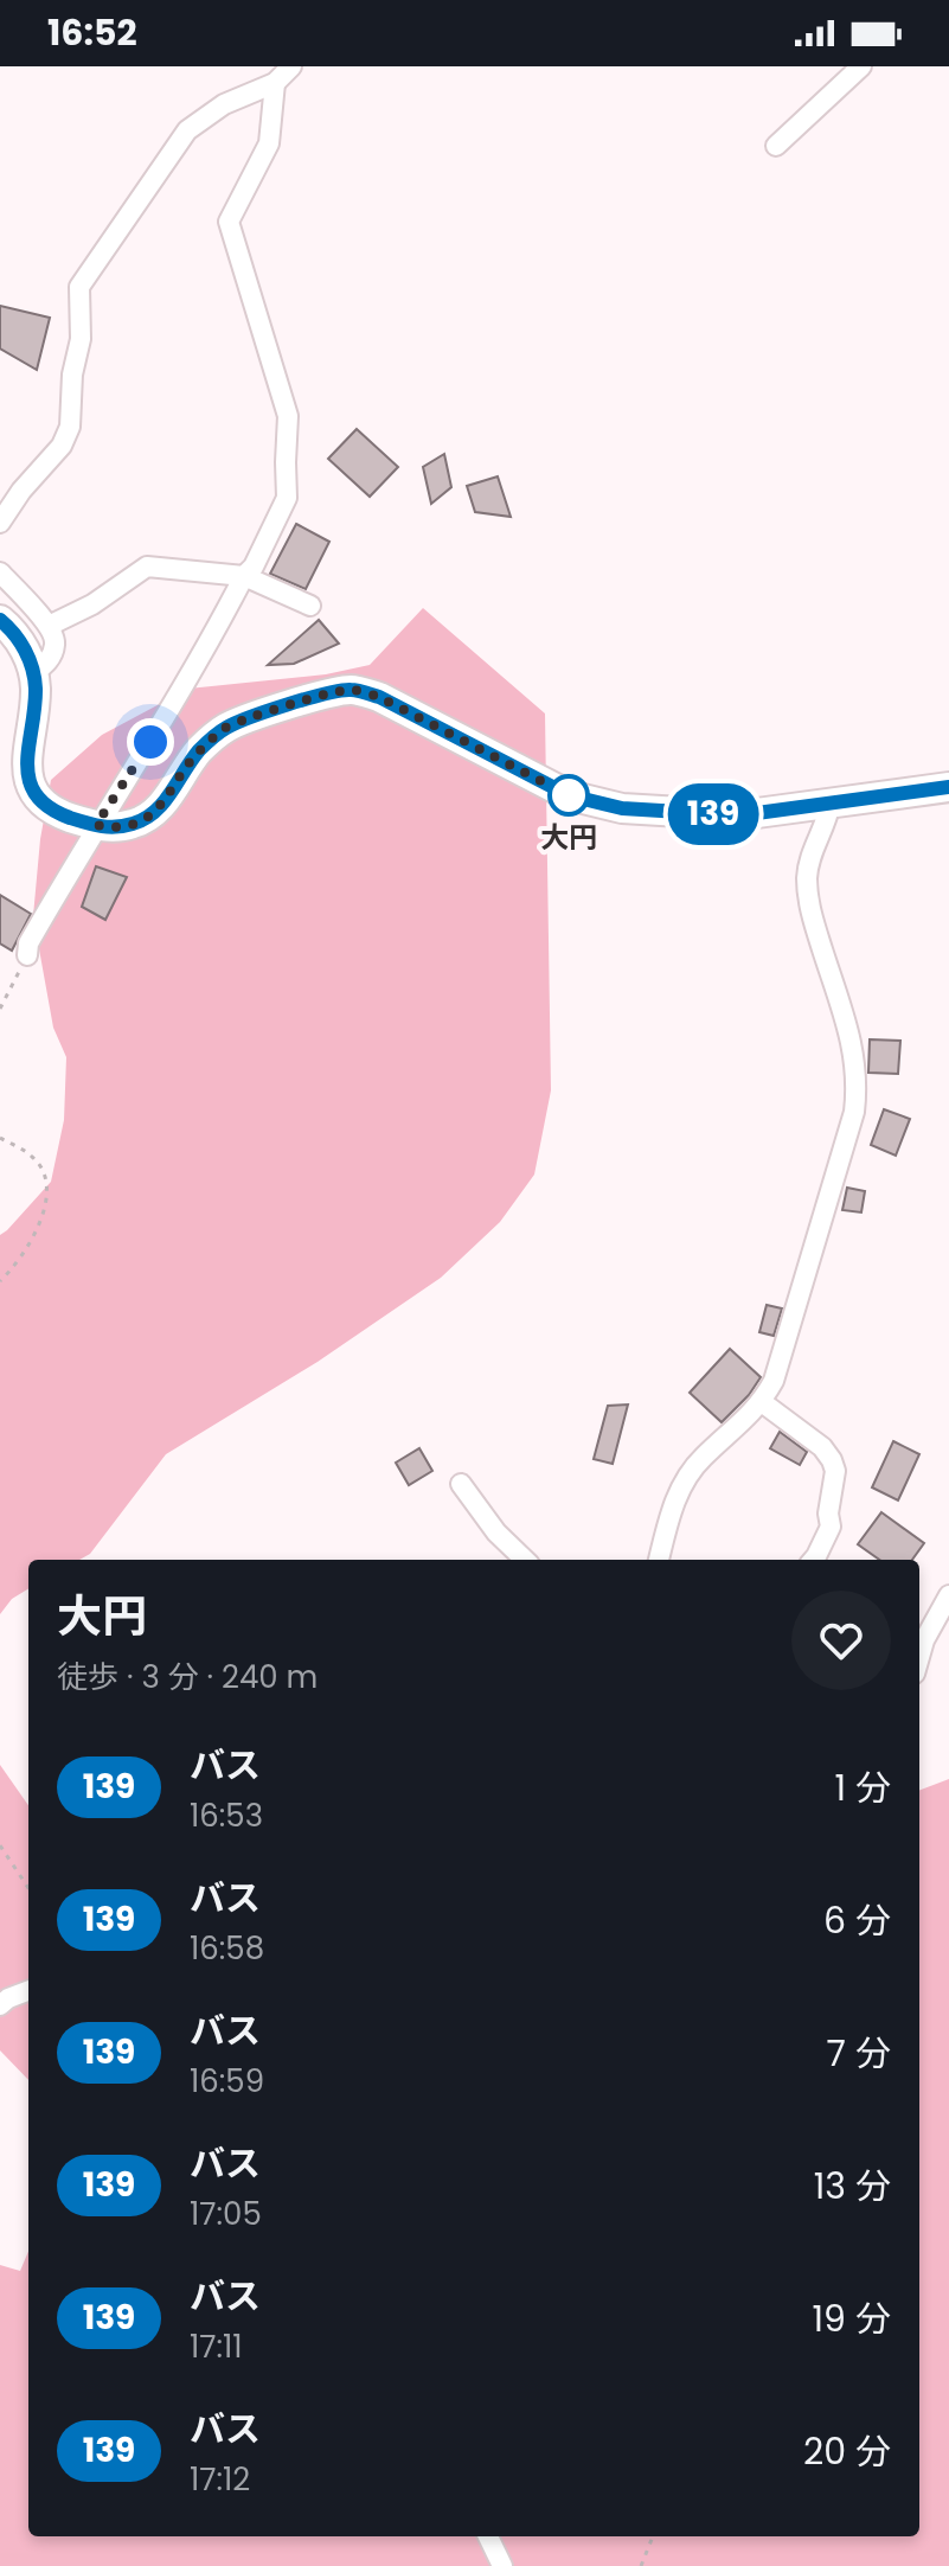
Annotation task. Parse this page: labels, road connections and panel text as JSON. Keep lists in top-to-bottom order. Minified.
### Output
{"places":["大円"],"lines":["bus line 139"],"page":{"status":"16:52","on_map":"139","heading":["大円","徒歩 · 3 分 · 240 m"],"list":[{"mark":"139","name":"バス","note":"16:53","value":"1 分"},{"mark":"139","name":"バス","note":"16:58","value":"6 分"},{"mark":"139","name":"バス","note":"16:59","value":"7 分"},{"mark":"139","name":"バス","note":"17:05","value":"13 分"},{"mark":"139","name":"バス","note":"17:11","value":"19 分"},{"mark":"139","name":"バス","note":"17:12","value":"20 分"}]}}
